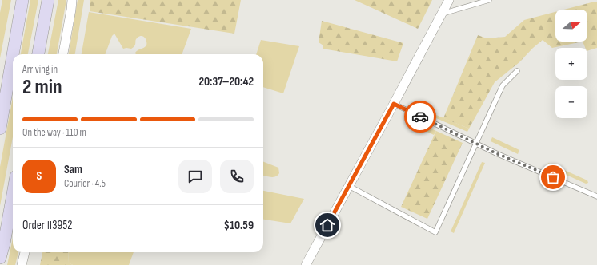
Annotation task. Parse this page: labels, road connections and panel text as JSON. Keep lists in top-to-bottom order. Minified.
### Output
{"north":"right","page":{"map_buttons":["+","−"],"heading":["2 min","Arriving in","20:37–20:42"],"panel":["Sam","Courier · 4.5","Order #3952","$10.59"],"bar":"On the way · 110 m","round":"S"}}
